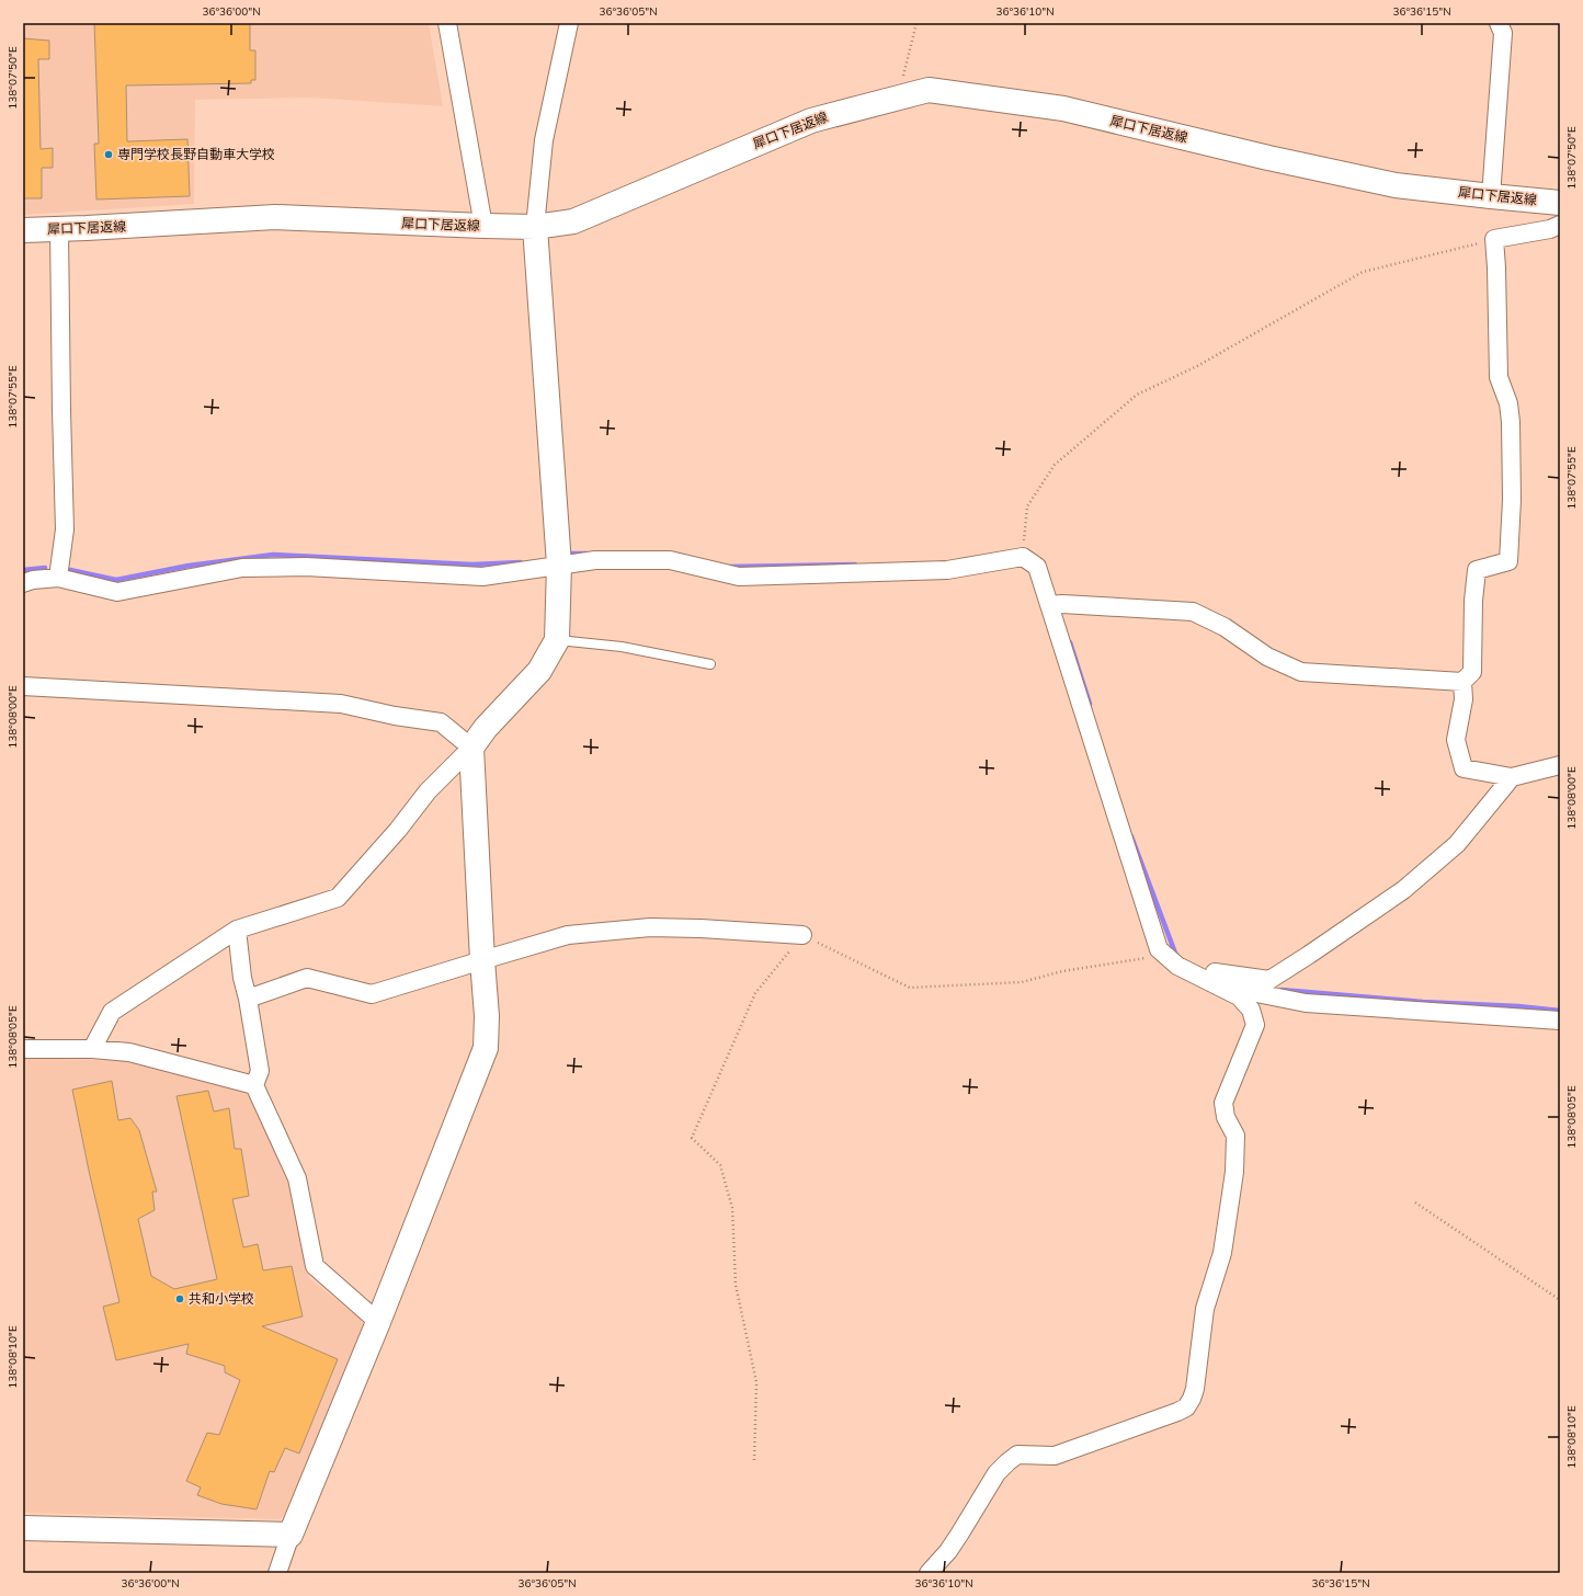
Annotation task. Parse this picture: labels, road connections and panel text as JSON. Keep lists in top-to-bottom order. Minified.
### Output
{"streets":{"street":["犀口下居返線"]},"places":["専門学校長野自動車大学校","共和小学校"],"coordinates":["36°36'00\"N","36°36'05\"N","36°36'10\"N","36°36'15\"N","138°07'50\"E","138°07'55\"E","138°08'00\"E","138°08'05\"E","138°08'10\"E"]}
